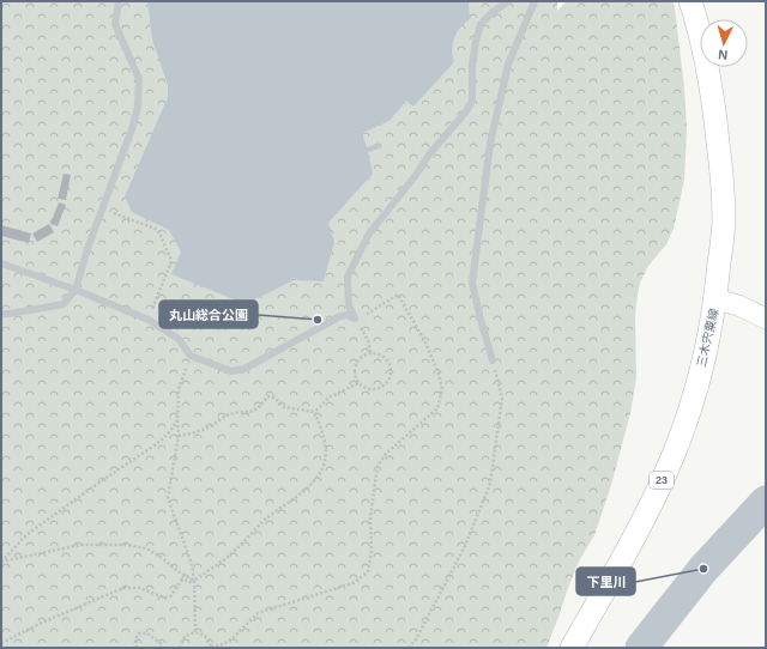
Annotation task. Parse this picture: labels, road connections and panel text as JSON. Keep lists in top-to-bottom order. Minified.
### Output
{"streets":{"main road":["三木宍粟線","23"]},"places":["丸山総合公園","下里川"],"north":"bottom"}
